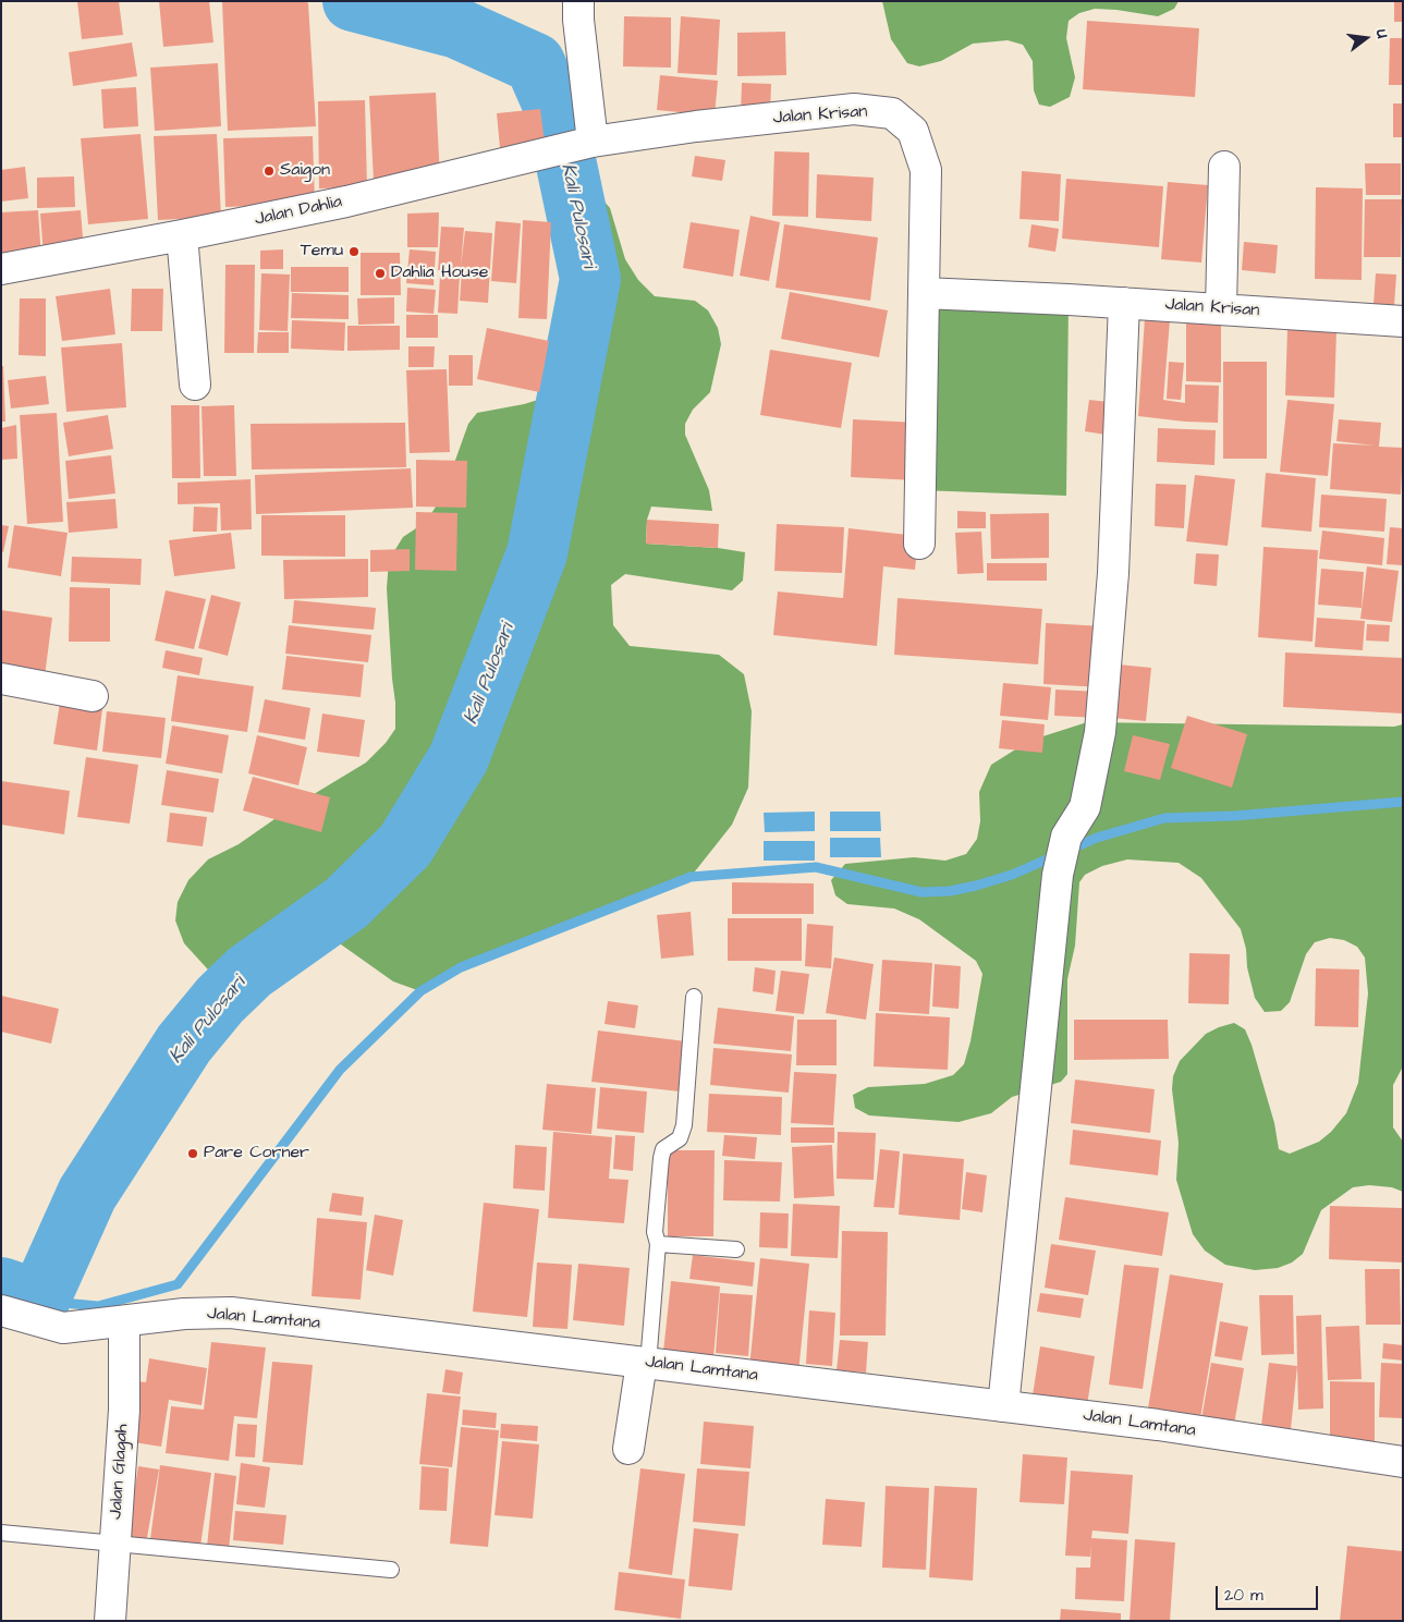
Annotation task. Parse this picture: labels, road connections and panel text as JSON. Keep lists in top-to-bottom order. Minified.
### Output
{"streets":{"street":["Jalan Krisan","Jalan Dahlia","Jalan Lamtana","Jalan Glagah"]},"crossings":[["Jalan Krisan","Jalan Dahlia"],["Jalan Lamtana","Jalan Glagah"]],"water":["Kali Pulosari"],"places":["Saigon","Temu","Dahlia House","Pare Corner"],"scale_bar":"20 m","north":"right"}
